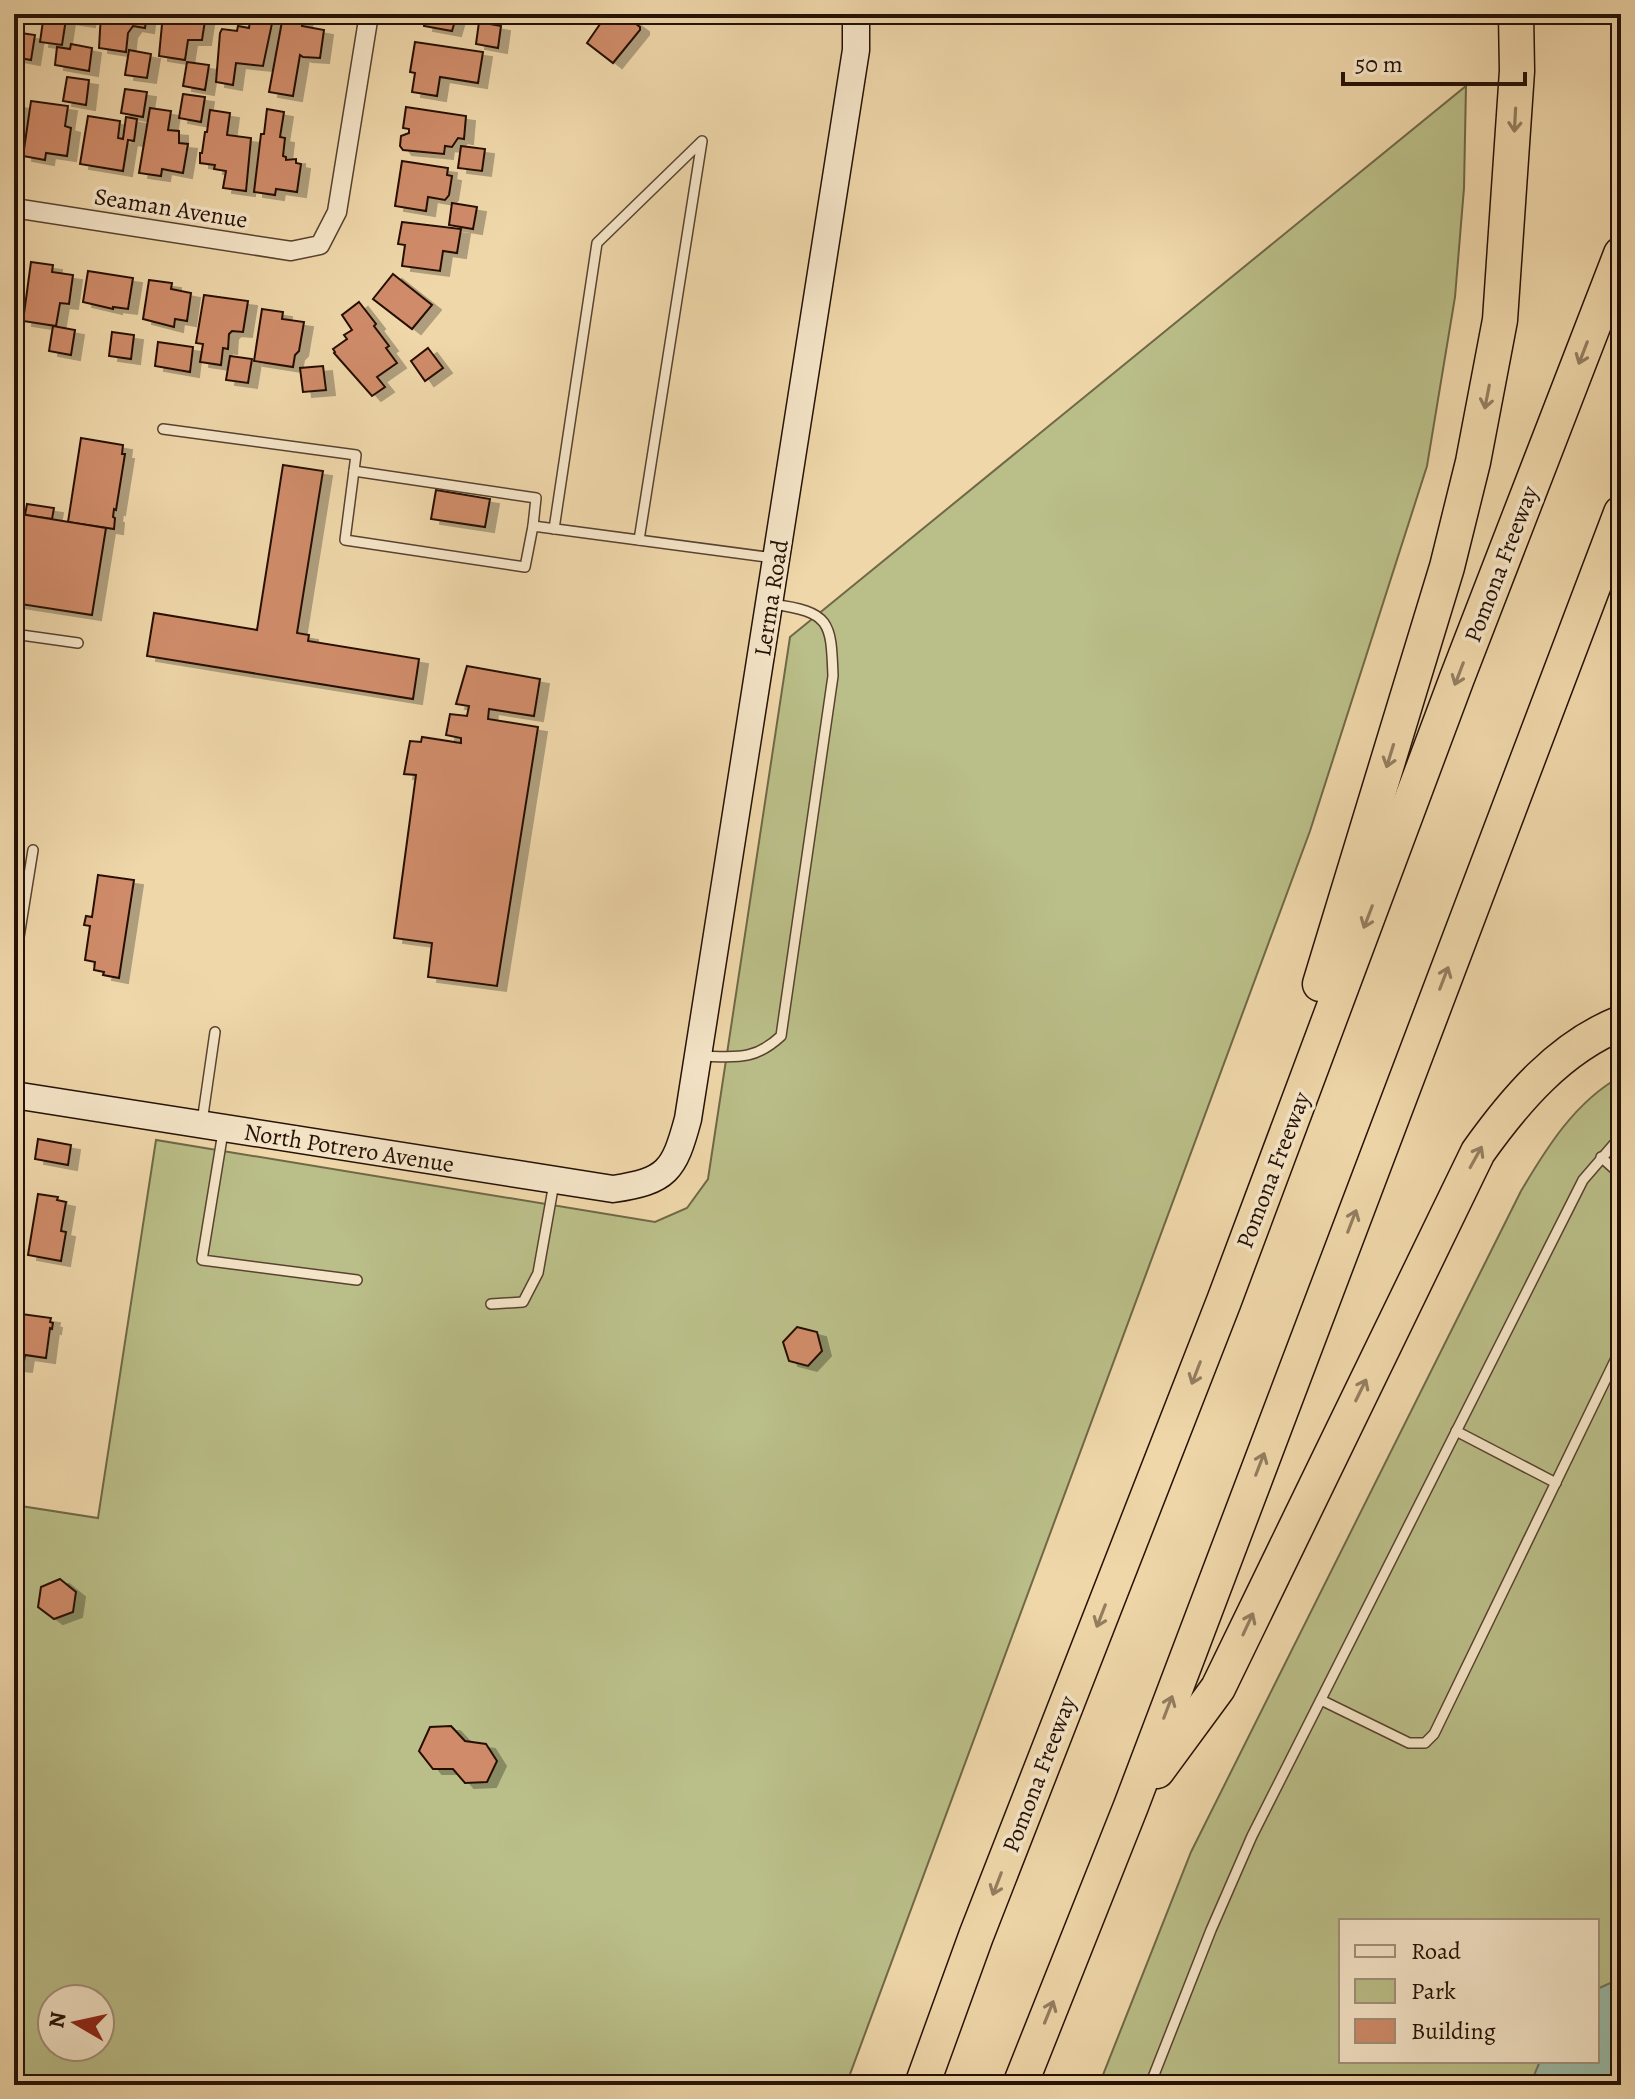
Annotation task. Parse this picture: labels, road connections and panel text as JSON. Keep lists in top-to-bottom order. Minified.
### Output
{"streets":{"highway":["Pomona Freeway"],"street":["Seaman Avenue","Lerma Road","North Potrero Avenue"]},"crossings":[["Lerma Road","North Potrero Avenue"]],"legend":["Road","Park","Building"],"scale_bar":"50 m","north":"left"}
